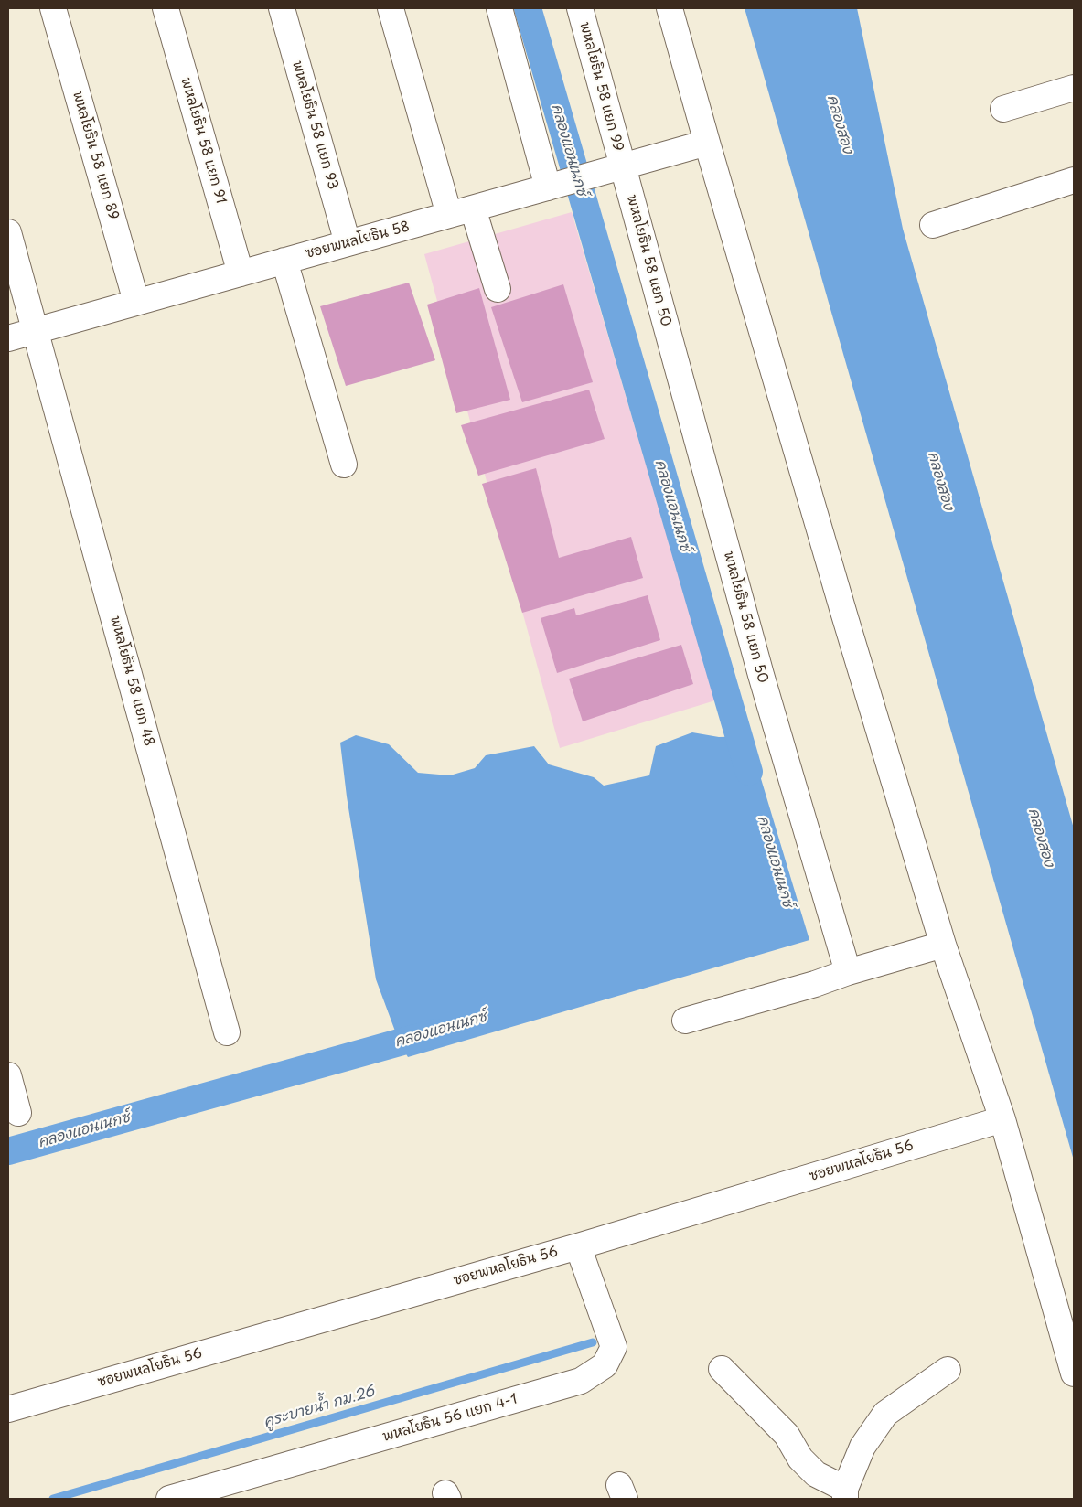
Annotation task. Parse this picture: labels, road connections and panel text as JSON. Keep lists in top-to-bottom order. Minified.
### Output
{"streets":{"street":["พหลโยธิน 58 แยก 99","พหลโยธิน 58 แยก 93","พหลโยธิน 58 แยก 91","พหลโยธิน 58 แยก 89","ซอยพหลโยธิน 58","พหลโยธิน 58 แยก 50","พหลโยธิน 58 แยก 48","ซอยพหลโยธิน 56","พหลโยธิน 56 แยก 4-1"]},"crossings":[["พหลโยธิน 58 แยก 99","ซอยพหลโยธิน 58"],["พหลโยธิน 58 แยก 99","พหลโยธิน 58 แยก 50"],["พหลโยธิน 58 แยก 93","ซอยพหลโยธิน 58"],["พหลโยธิน 58 แยก 91","ซอยพหลโยธิน 58"],["พหลโยธิน 58 แยก 89","ซอยพหลโยธิน 58"],["ซอยพหลโยธิน 58","พหลโยธิน 58 แยก 50"],["ซอยพหลโยธิน 58","พหลโยธิน 58 แยก 48"],["ซอยพหลโยธิน 56","พหลโยธิน 56 แยก 4-1"]],"water":["คลองสอง","คลองแอนเนกซ์","คูระบายน้ำ กม.26"]}
